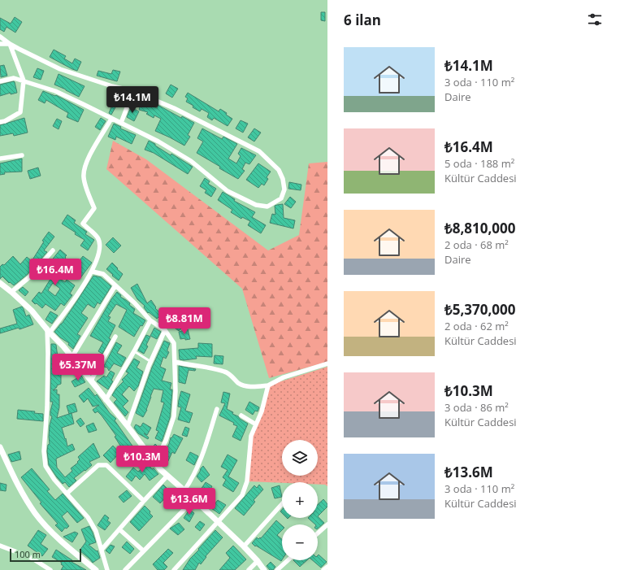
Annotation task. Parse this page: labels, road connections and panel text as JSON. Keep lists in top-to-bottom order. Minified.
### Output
{"scale_bar":"100 m","page":{"heading":"6 ilan","list":[{"name":"₺14.1M","note":"3 oda · 110 m² · Daire"},{"name":"₺16.4M","note":"5 oda · 188 m² · Kültür Caddesi"},{"name":"₺8,810,000","note":"2 oda · 68 m² · Daire"},{"name":"₺5,370,000","note":"2 oda · 62 m² · Kültür Caddesi"},{"name":"₺10.3M","note":"3 oda · 86 m² · Kültür Caddesi"},{"name":"₺13.6M","note":"3 oda · 110 m² · Kültür Caddesi"}],"price":["₺14.1M","₺16.4M","₺8.81M","₺5.37M","₺10.3M","₺13.6M"],"map_buttons":["+","−"],"scale":"100 m"}}
